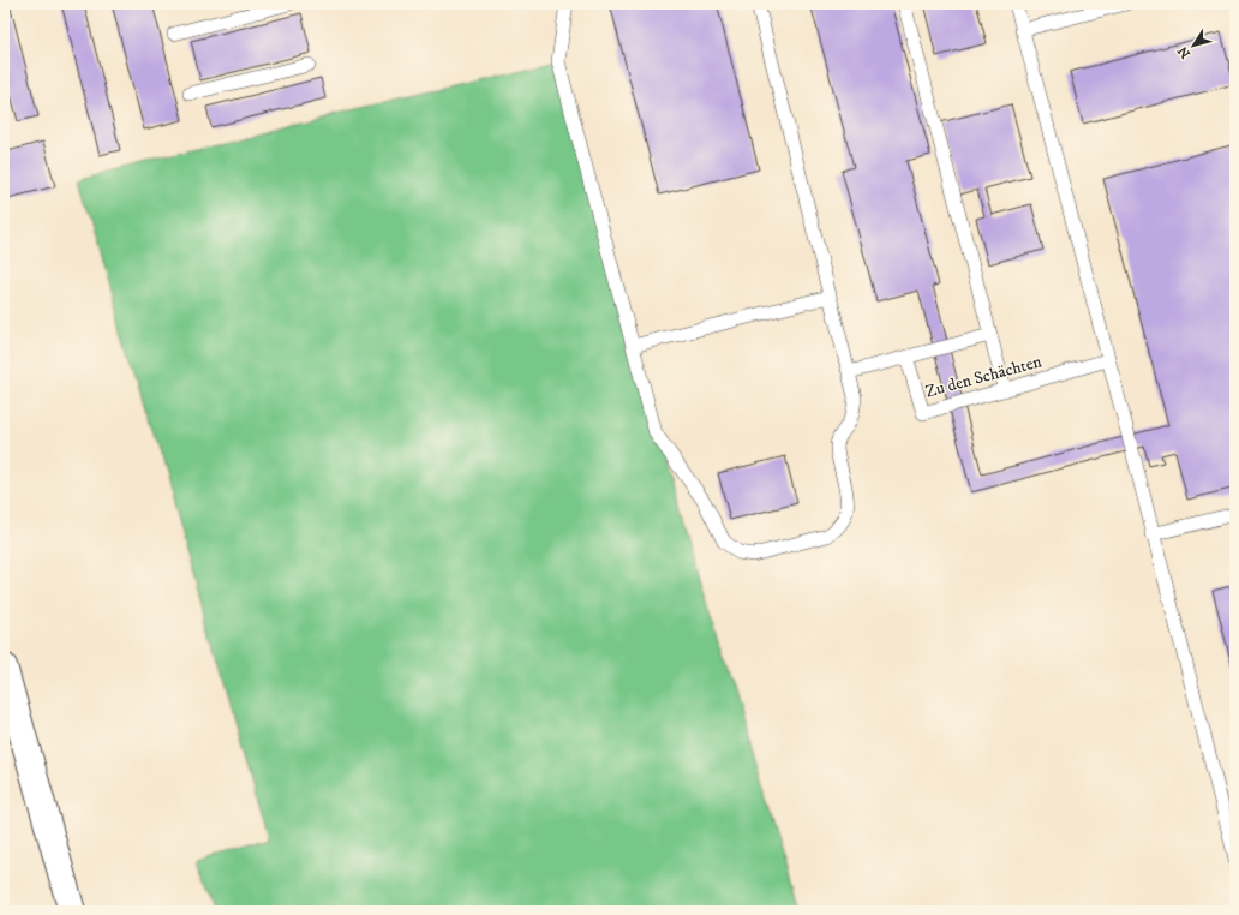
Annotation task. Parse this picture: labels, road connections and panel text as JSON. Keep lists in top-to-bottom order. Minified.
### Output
{"streets":{"lane":["Zu den Schächten"]},"north":"bottom left"}
